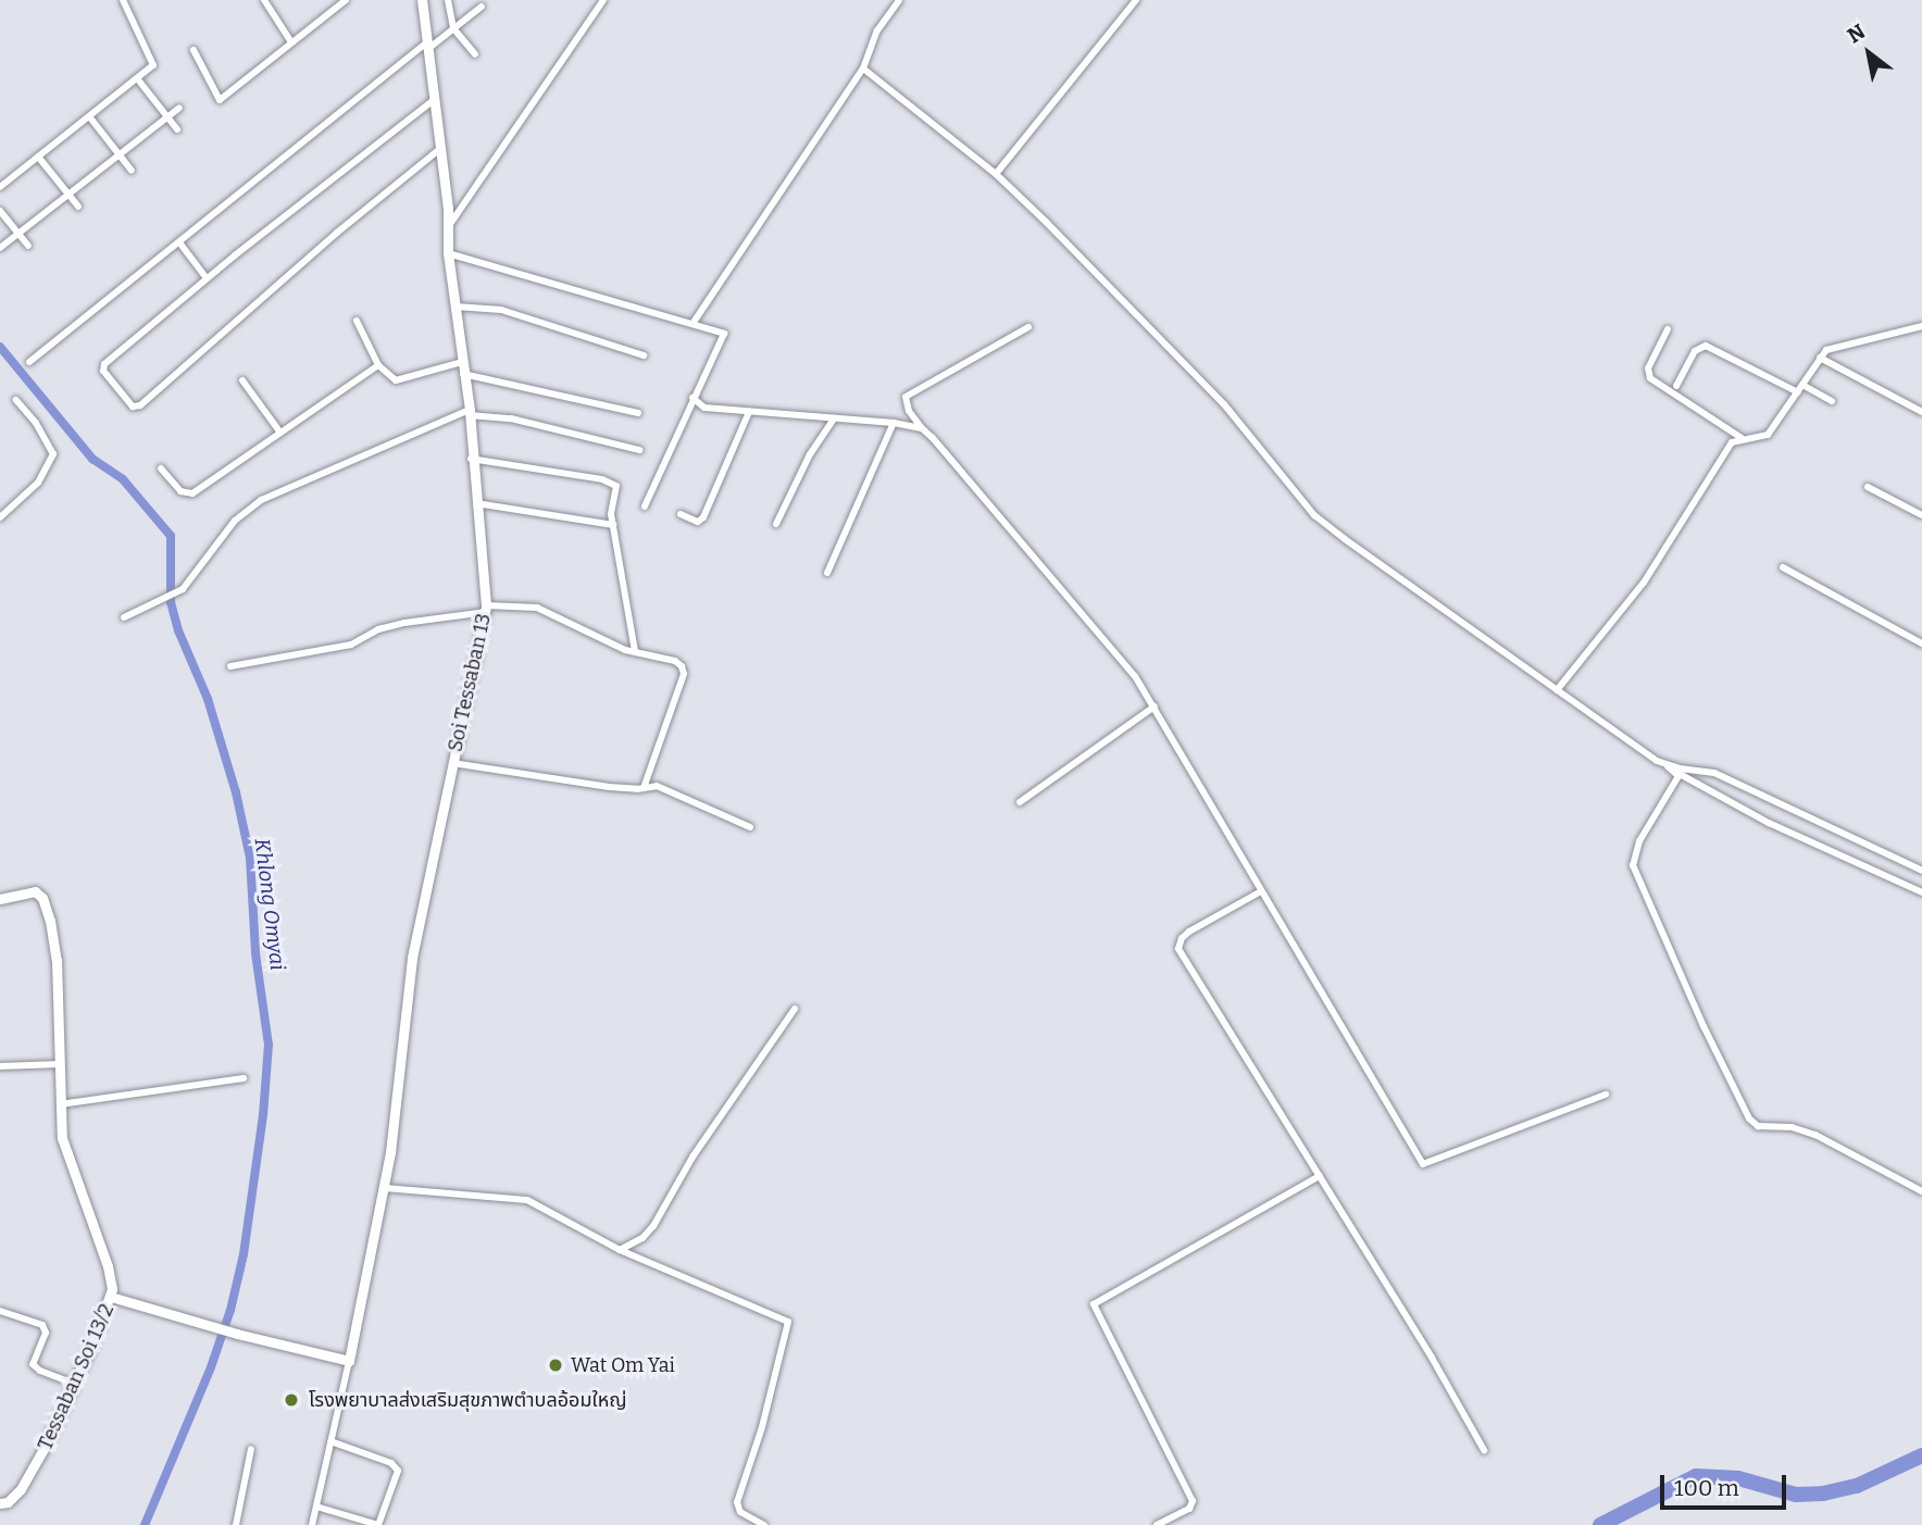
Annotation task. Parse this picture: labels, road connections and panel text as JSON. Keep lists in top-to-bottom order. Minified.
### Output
{"streets":{"street":["Soi Tessaban 13","Tessaban Soi 13/2"]},"crossings":[["Soi Tessaban 13","Tessaban Soi 13/2"]],"water":["Khlong Omyai"],"places":["Wat Om Yai","โรงพยาบาลส่งเสริมสุขภาพตำบลอ้อมใหญ่"],"scale_bar":"100 m","north":"top left"}
